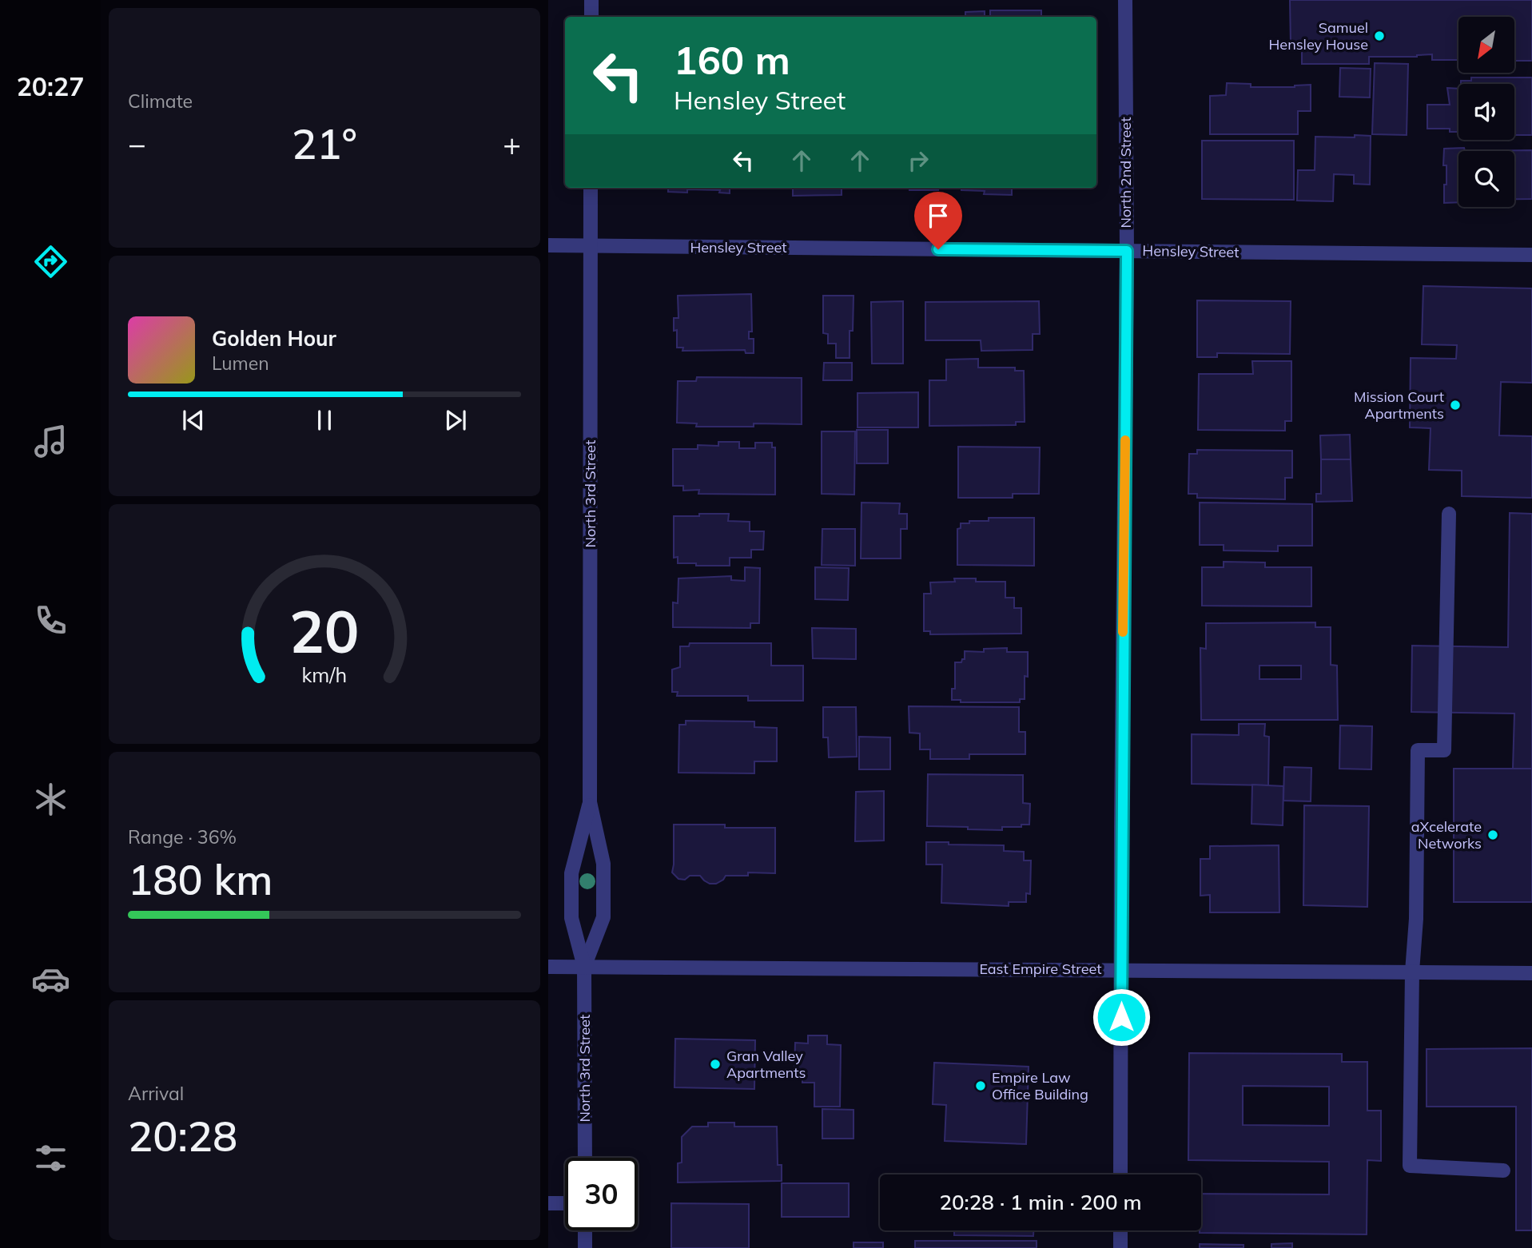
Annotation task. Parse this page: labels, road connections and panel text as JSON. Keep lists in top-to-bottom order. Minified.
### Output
{"streets":{"street":["North 2nd Street","Hensley Street","North 3rd Street","East Empire Street"]},"crossings":[["North 2nd Street","Hensley Street"],["North 2nd Street","East Empire Street"],["Hensley Street","North 3rd Street"],["North 3rd Street","East Empire Street"]],"places":["Samuel Hensley House","Mission Court Apartments","aXcelerate Networks","Gran Valley Apartments","Empire Law Office Building"],"north":"bottom left","page":{"tabs":"20:27","tile":["Climate",["Range · 36%","180 km"],["Arrival","20:28"]],"turn":["160 m","Hensley Street"],"heat":["−","21°","+"],"song":["Golden Hour","Lumen"],"limit":"30","trip":"20:28 · 1 min · 200 m","gauge":["20","km/h"]}}
